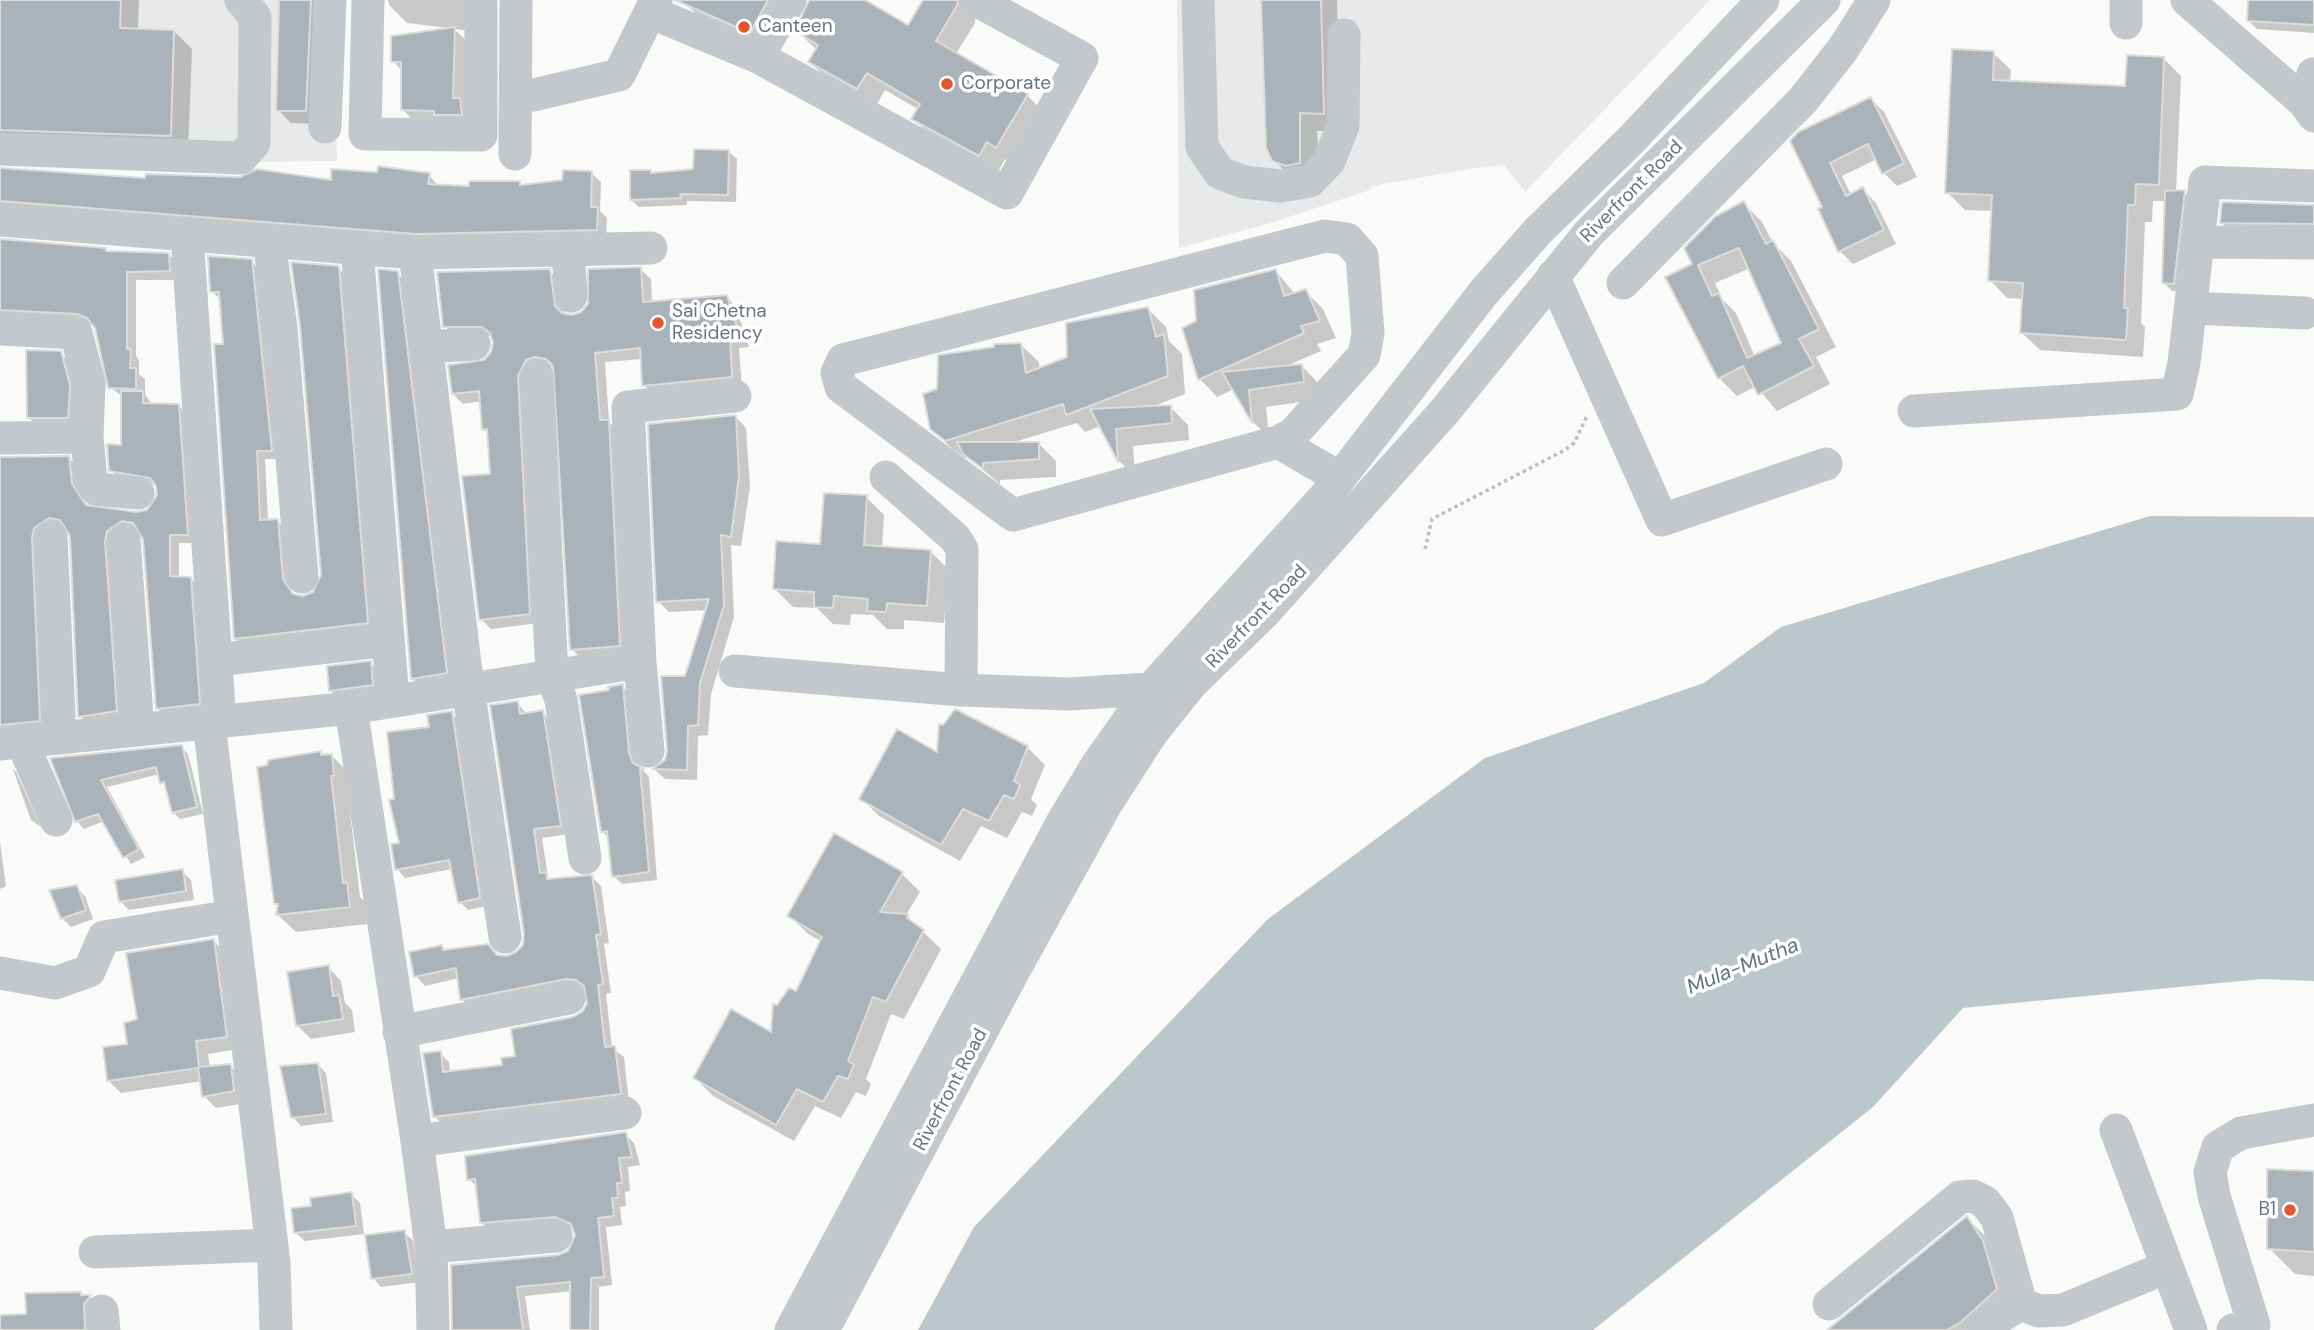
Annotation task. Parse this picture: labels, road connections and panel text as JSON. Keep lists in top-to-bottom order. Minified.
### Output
{"streets":{"street":["Riverfront Road"]},"water":["Mula-Mutha"],"places":["Canteen","Corporate","Sai Chetna Residency","B1"]}
